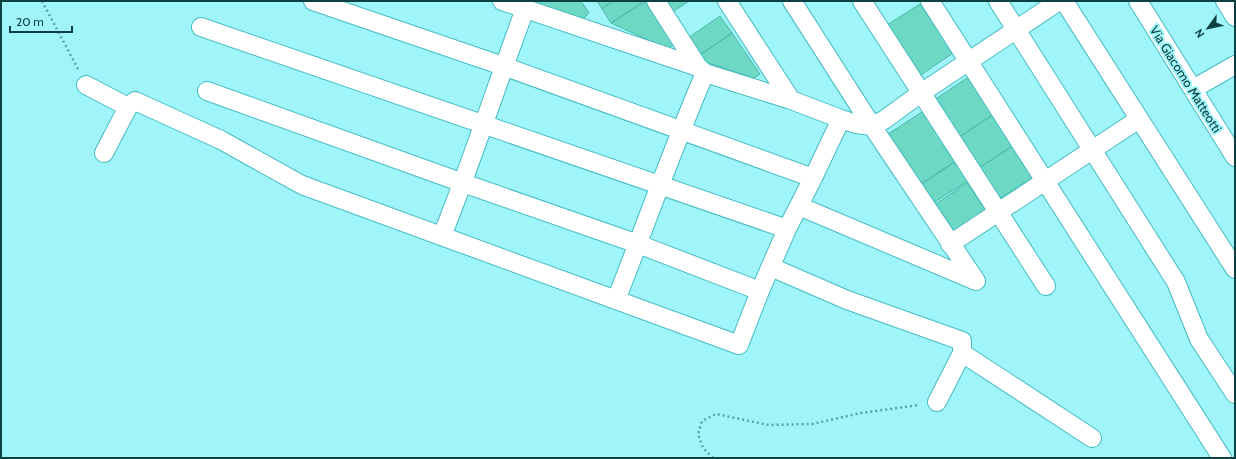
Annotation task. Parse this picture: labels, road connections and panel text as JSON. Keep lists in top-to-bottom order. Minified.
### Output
{"streets":{"street":["Via Giacomo Matteotti"]},"scale_bar":"20 m","north":"bottom left"}
